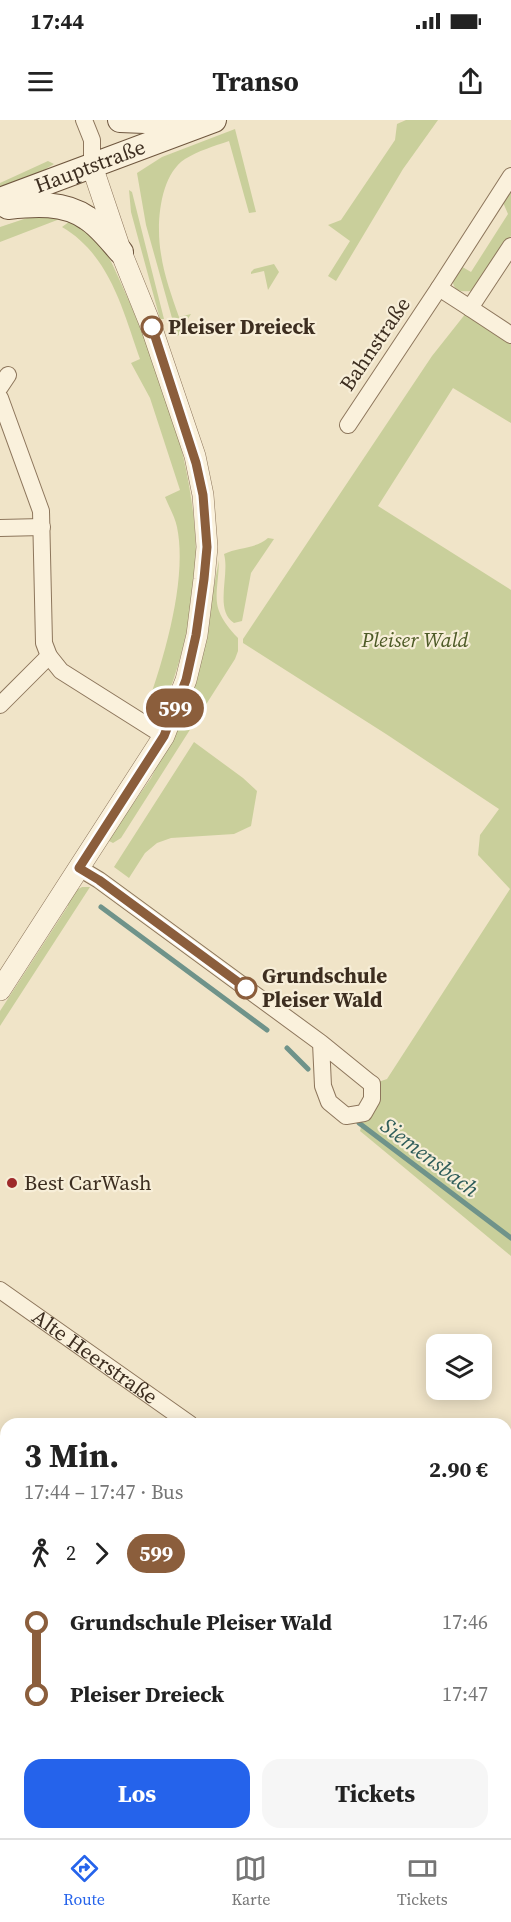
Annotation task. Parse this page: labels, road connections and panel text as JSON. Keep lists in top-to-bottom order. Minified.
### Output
{"streets":{"main road":["Hauptstraße"],"street":["Bahnstraße","Alte Heerstraße"]},"water":["Siemensbach"],"parks":["Pleiser Wald"],"places":["Pleiser Dreieck","Grundschule Pleiser Wald","Best CarWash"],"lines":["bus line 599"],"page":{"status":"17:44","header":"Transo","on_map":"599","heading":["3 Min.","17:44 – 17:47 · Bus","2.90 €"],"legs":["2","599"],"list":[{"name":"Grundschule Pleiser Wald","value":"17:46"},{"name":"Pleiser Dreieck","value":"17:47"}],"buttons":["Los","Tickets"],"tabs":["Route","Karte","Tickets"]}}
